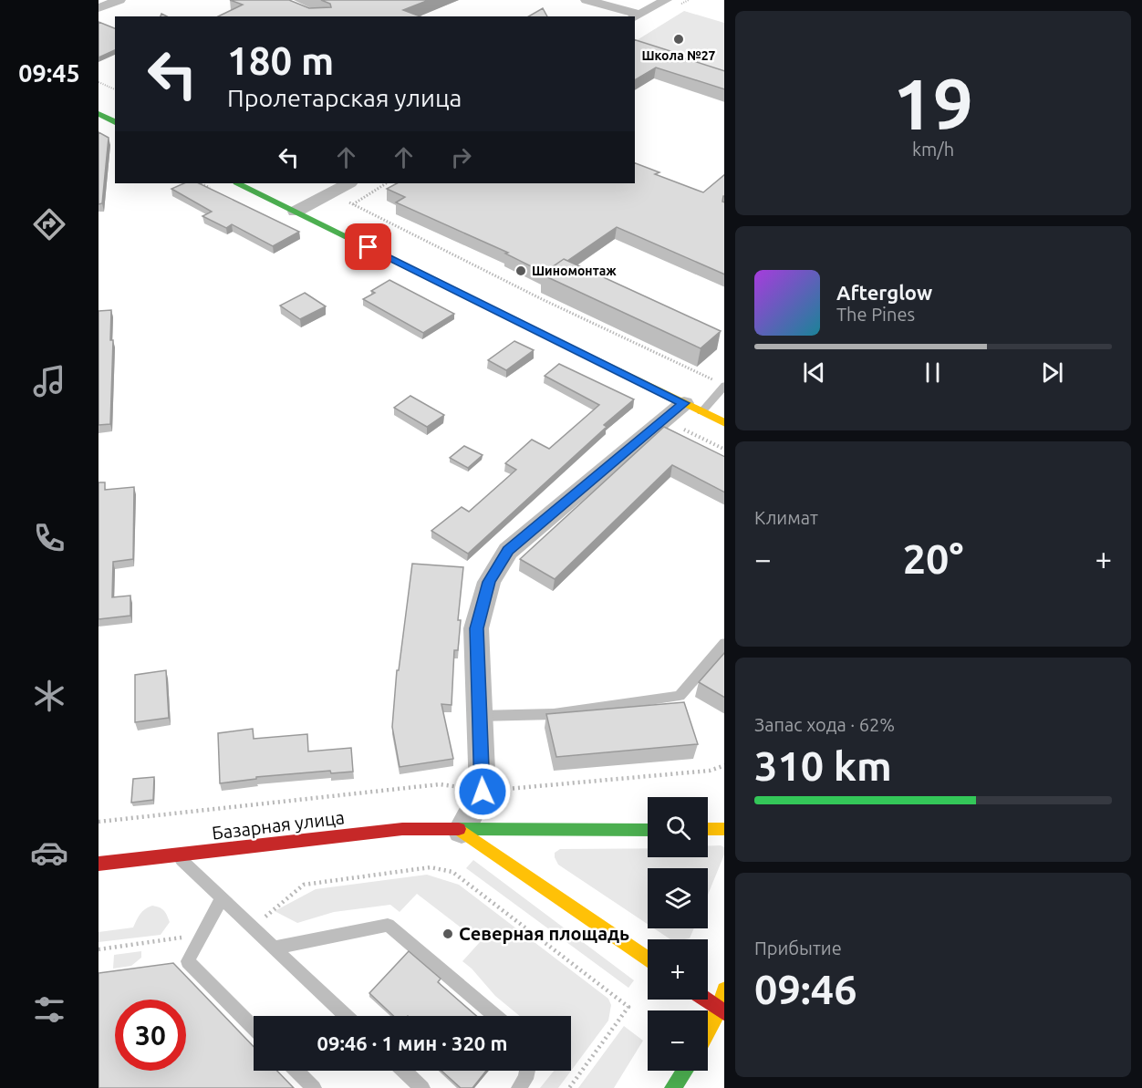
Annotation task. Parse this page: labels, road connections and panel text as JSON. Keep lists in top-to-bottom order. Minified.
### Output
{"streets":{"main road":["Базарная улица"]},"places":["Школа №27","Шиномонтаж","Северная площадь"],"page":{"tabs":"09:45","tile":[["19","km/h"],"Климат",["Запас хода · 62%","310 km"],["Прибытие","09:46"]],"turn":["180 m","Пролетарская улица"],"song":["Afterglow","The Pines"],"heat":["−","20°","+"],"map_buttons":["+","−"],"limit":"30","trip":"09:46 · 1 мин · 320 m"}}
